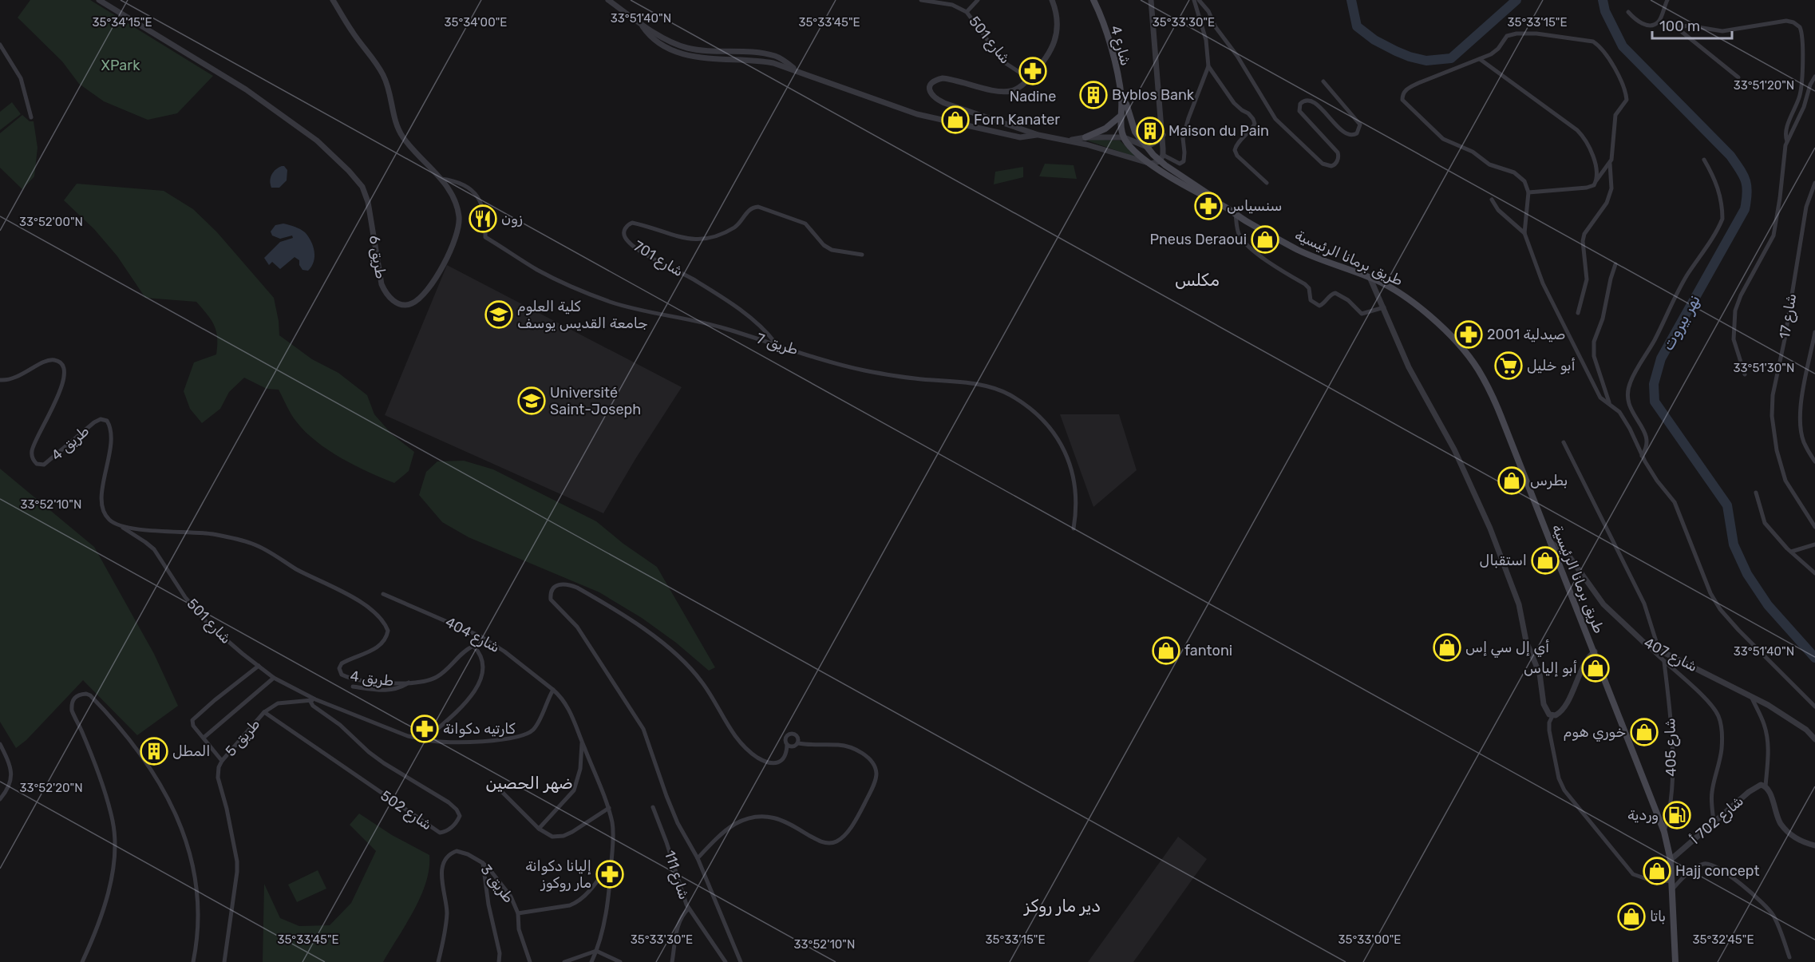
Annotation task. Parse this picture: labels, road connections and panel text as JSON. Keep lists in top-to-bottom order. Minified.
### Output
{"streets":{"main road":["شارع 4","طريق برمانا الرئيسية"],"street":["شارع 501","طريق 6","شارع 701","شارع 17","طريق 7","طريق 4","شارع 404","شارع 407","طريق 5","شارع 405","شارع 502","شارع 702 أ","شارع 111","طريق 3"]},"crossings":[["شارع 501","طريق برمانا الرئيسية"],["شارع 501","طريق 4"],["شارع 501","طريق 5"],["طريق 6","طريق 7"],["طريق برمانا الرئيسية","شارع 407"],["طريق برمانا الرئيسية","شارع 405"],["طريق برمانا الرئيسية","شارع 702 أ"],["شارع 701","طريق 7"],["طريق 4","طريق 5"],["طريق 5","شارع 502"]],"districts":["مكلس","ضهر الحصين","دير مار روكز"],"water":["نهر بيروت"],"parks":["XPark"],"places":{"pharmacy":["Nadine","سنسياس","صيدلية 2001","كارتيه دكوانة","إليانا دكوانة مار روكوز"],"building":["Byblos Bank","Maison du Pain","المطل"],"shop":["Forn Kanater","Pneus Deraoui","بطرس","استقبال","أي إل سي إس","fantoni","أبو إلياس","خوري هوم","Hajj concept","باتا"],"restaurant":["زون"],"school or university":["كلية العلوم جامعة القديس يوسف","Université Saint-Joseph"],"supermarket":["أبو خليل"],"fuel station":["وردية"]},"scale_bar":"100 m","coordinates":["33°51'40\"N","35°34'15\"E","35°34'00\"E","35°33'45\"E","35°33'30\"E","35°33'15\"E","33°51'20\"N","33°52'00\"N","33°51'30\"N","33°52'10\"N","33°52'20\"N","35°33'00\"E","35°32'45\"E"]}
